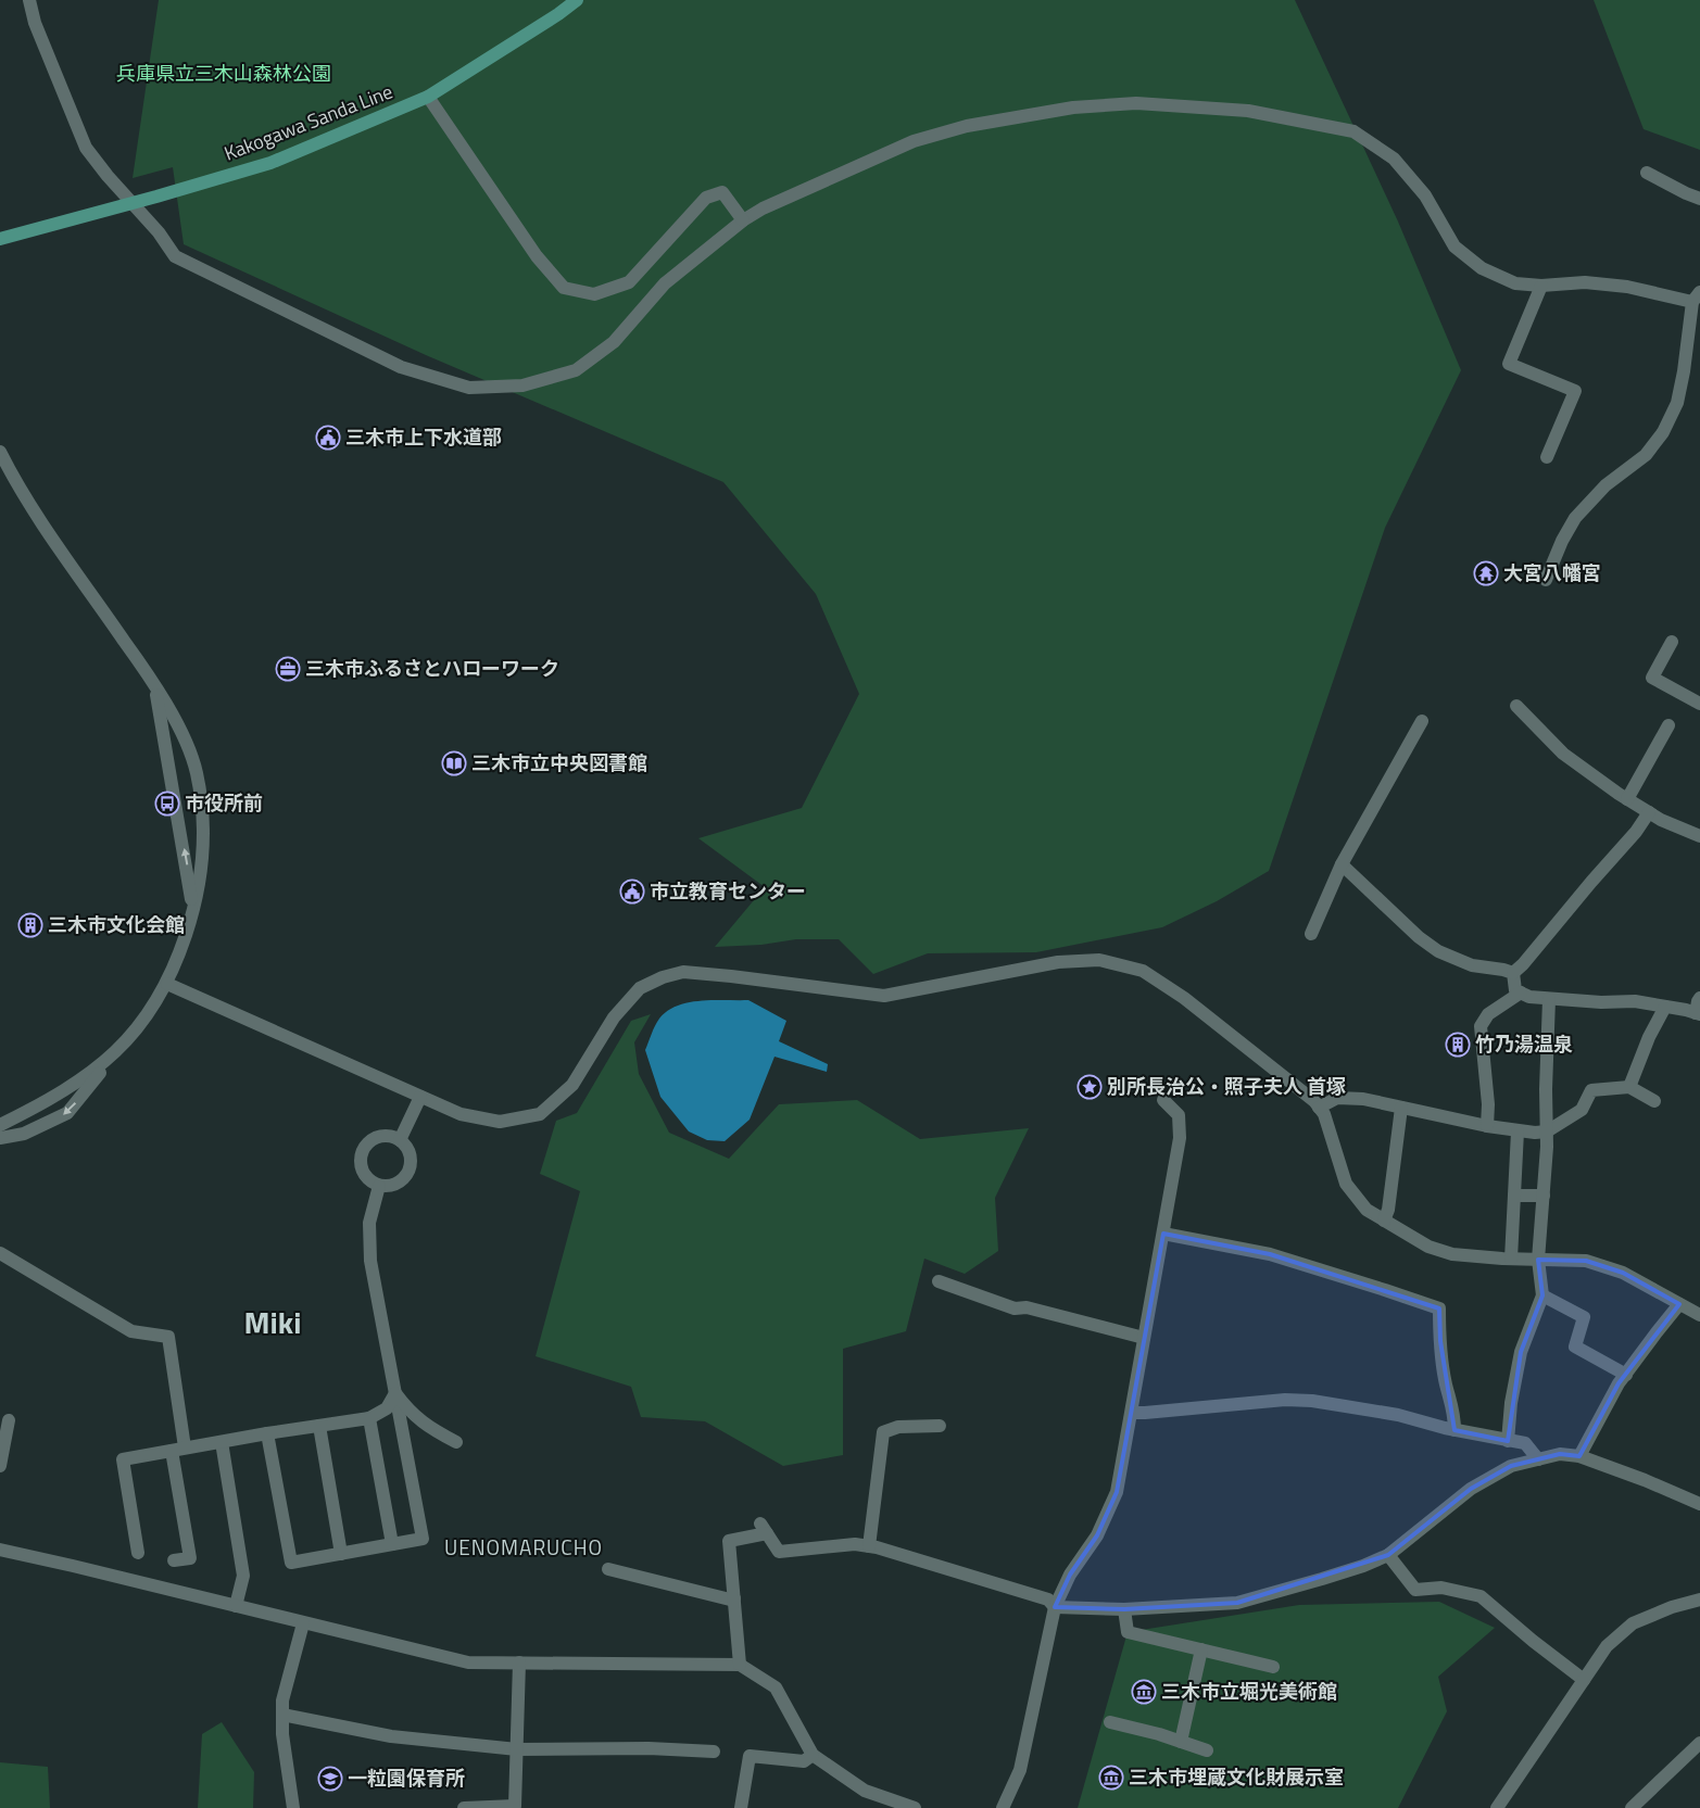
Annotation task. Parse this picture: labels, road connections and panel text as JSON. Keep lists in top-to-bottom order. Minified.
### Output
{"streets":{"main road":["Kakogawa Sanda Line"]},"districts":["Miki","UENOMARUCHO"],"parks":["兵庫県立三木山森林公園"],"places":{"public building":["三木市上下水道部","市立教育センター"],"temple":["大宮八幡宮"],"office":["三木市ふるさとハローワーク"],"library":["三木市立中央図書館"],"bus stop":["市役所前"],"building":["三木市文化会館","竹乃湯温泉"],"place":["別所長治公・照子夫人 首塚"],"museum":["三木市立堀光美術館","三木市埋蔵文化財展示室"],"school or university":["一粒園保育所"]}}
